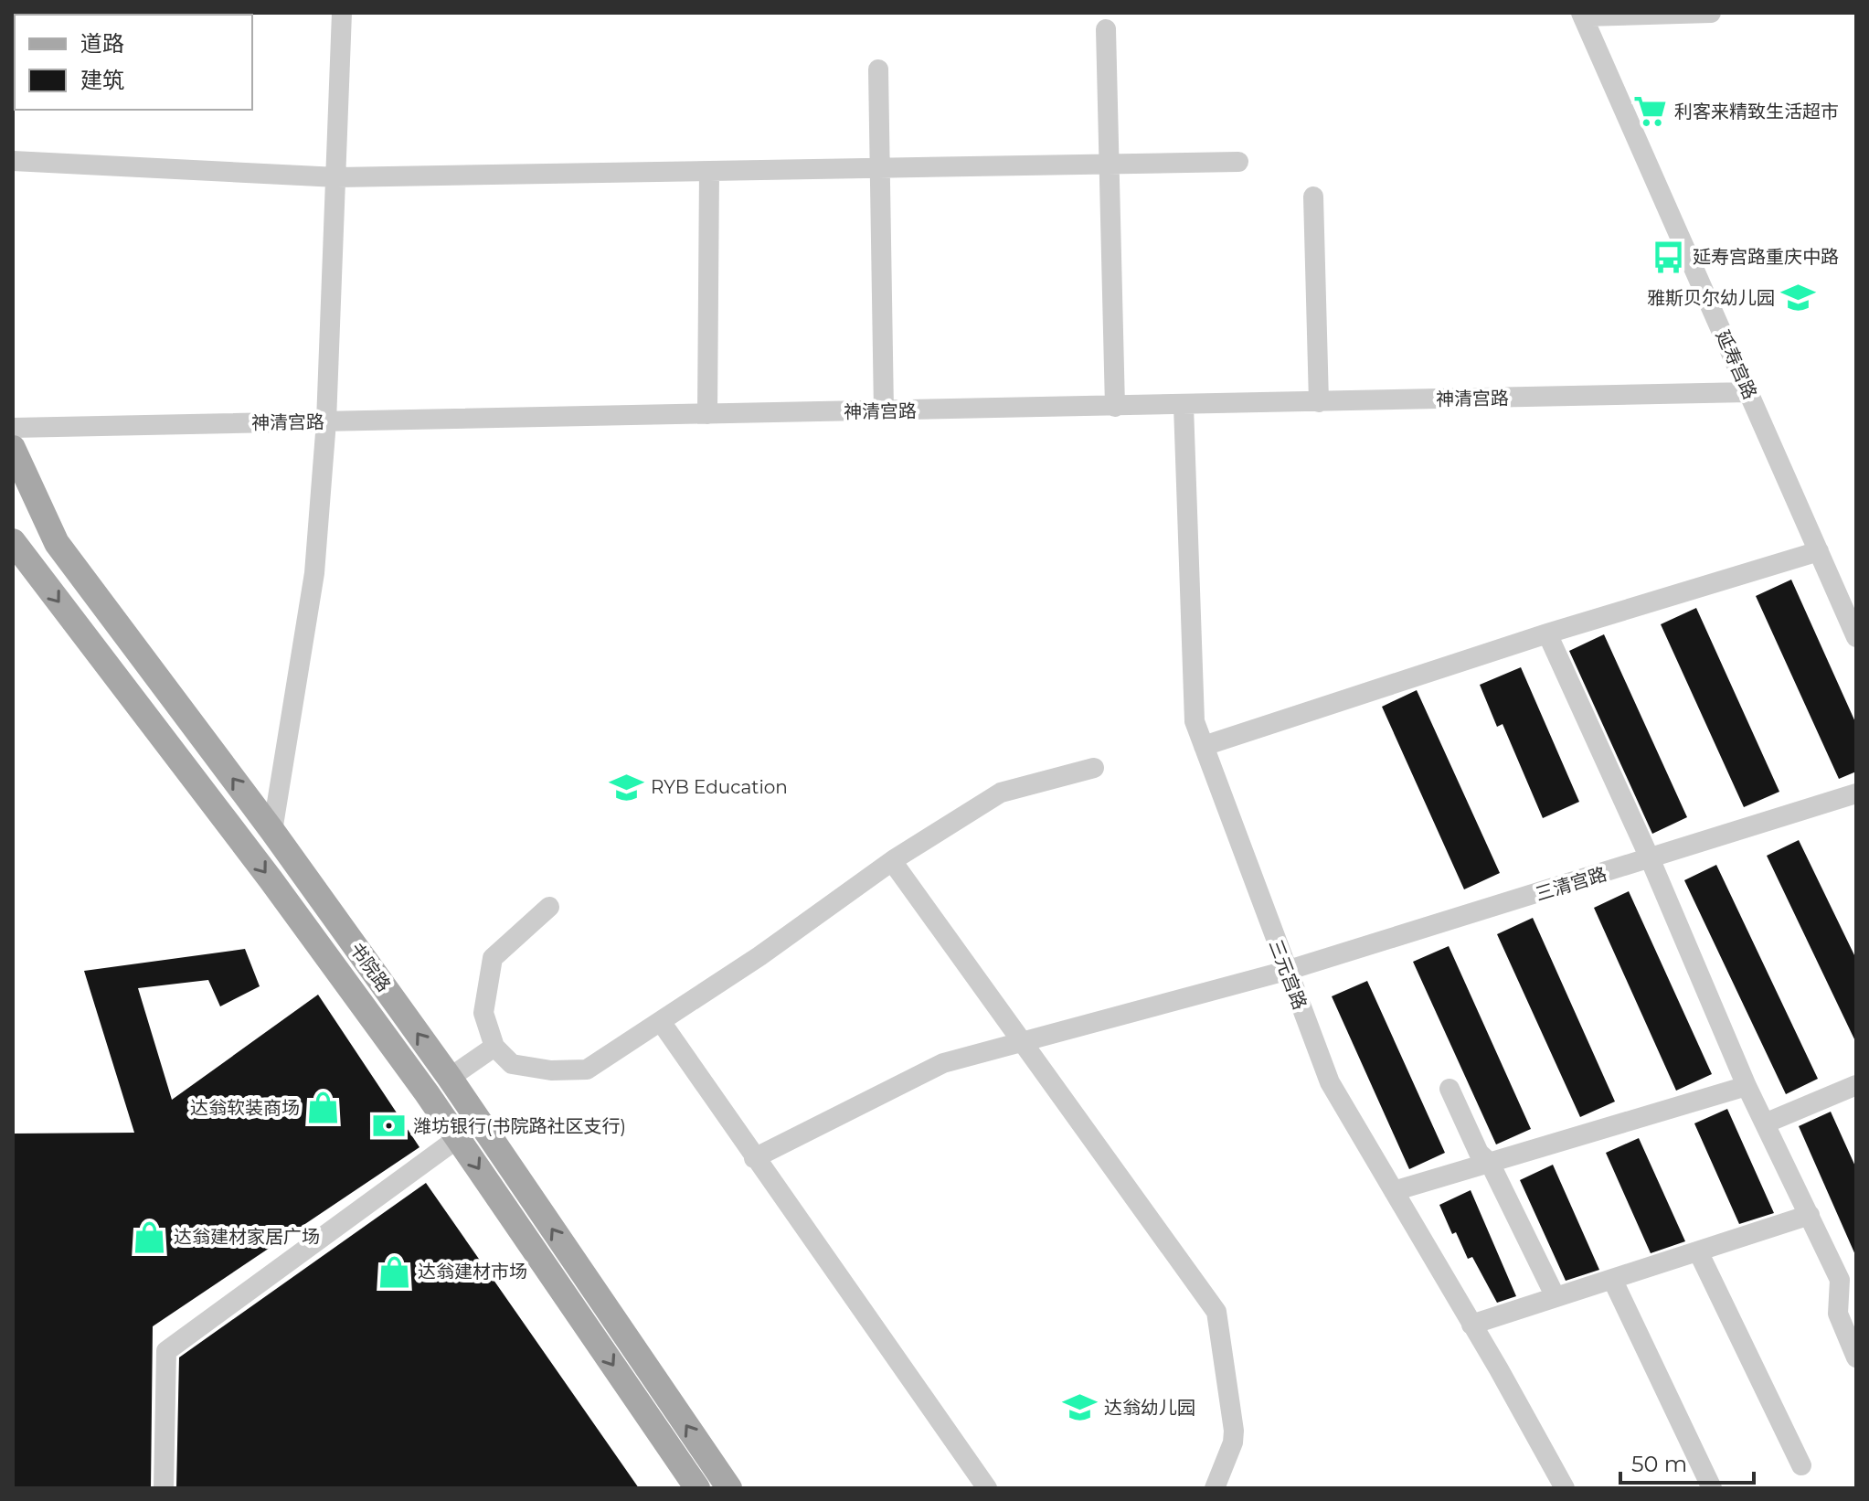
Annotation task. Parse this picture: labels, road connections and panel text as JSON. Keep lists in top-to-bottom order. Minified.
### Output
{"streets":{"main road":["书院路"],"street":["延寿宫路","神清宫路","三清宫路","三元宫路"]},"crossings":[["延寿宫路","神清宫路"],["神清宫路","三元宫路"],["三清宫路","三元宫路"]],"places":{"supermarket":["利客来精致生活超市"],"bus stop":["延寿宫路重庆中路"],"school or university":["雅斯贝尔幼儿园","RYB Education","达翁幼儿园"],"shop":["达翁软装商场","达翁建材家居广场","达翁建材市场"],"bank":["潍坊银行(书院路社区支行)"]},"legend":["道路","建筑"],"scale_bar":"50 m"}
